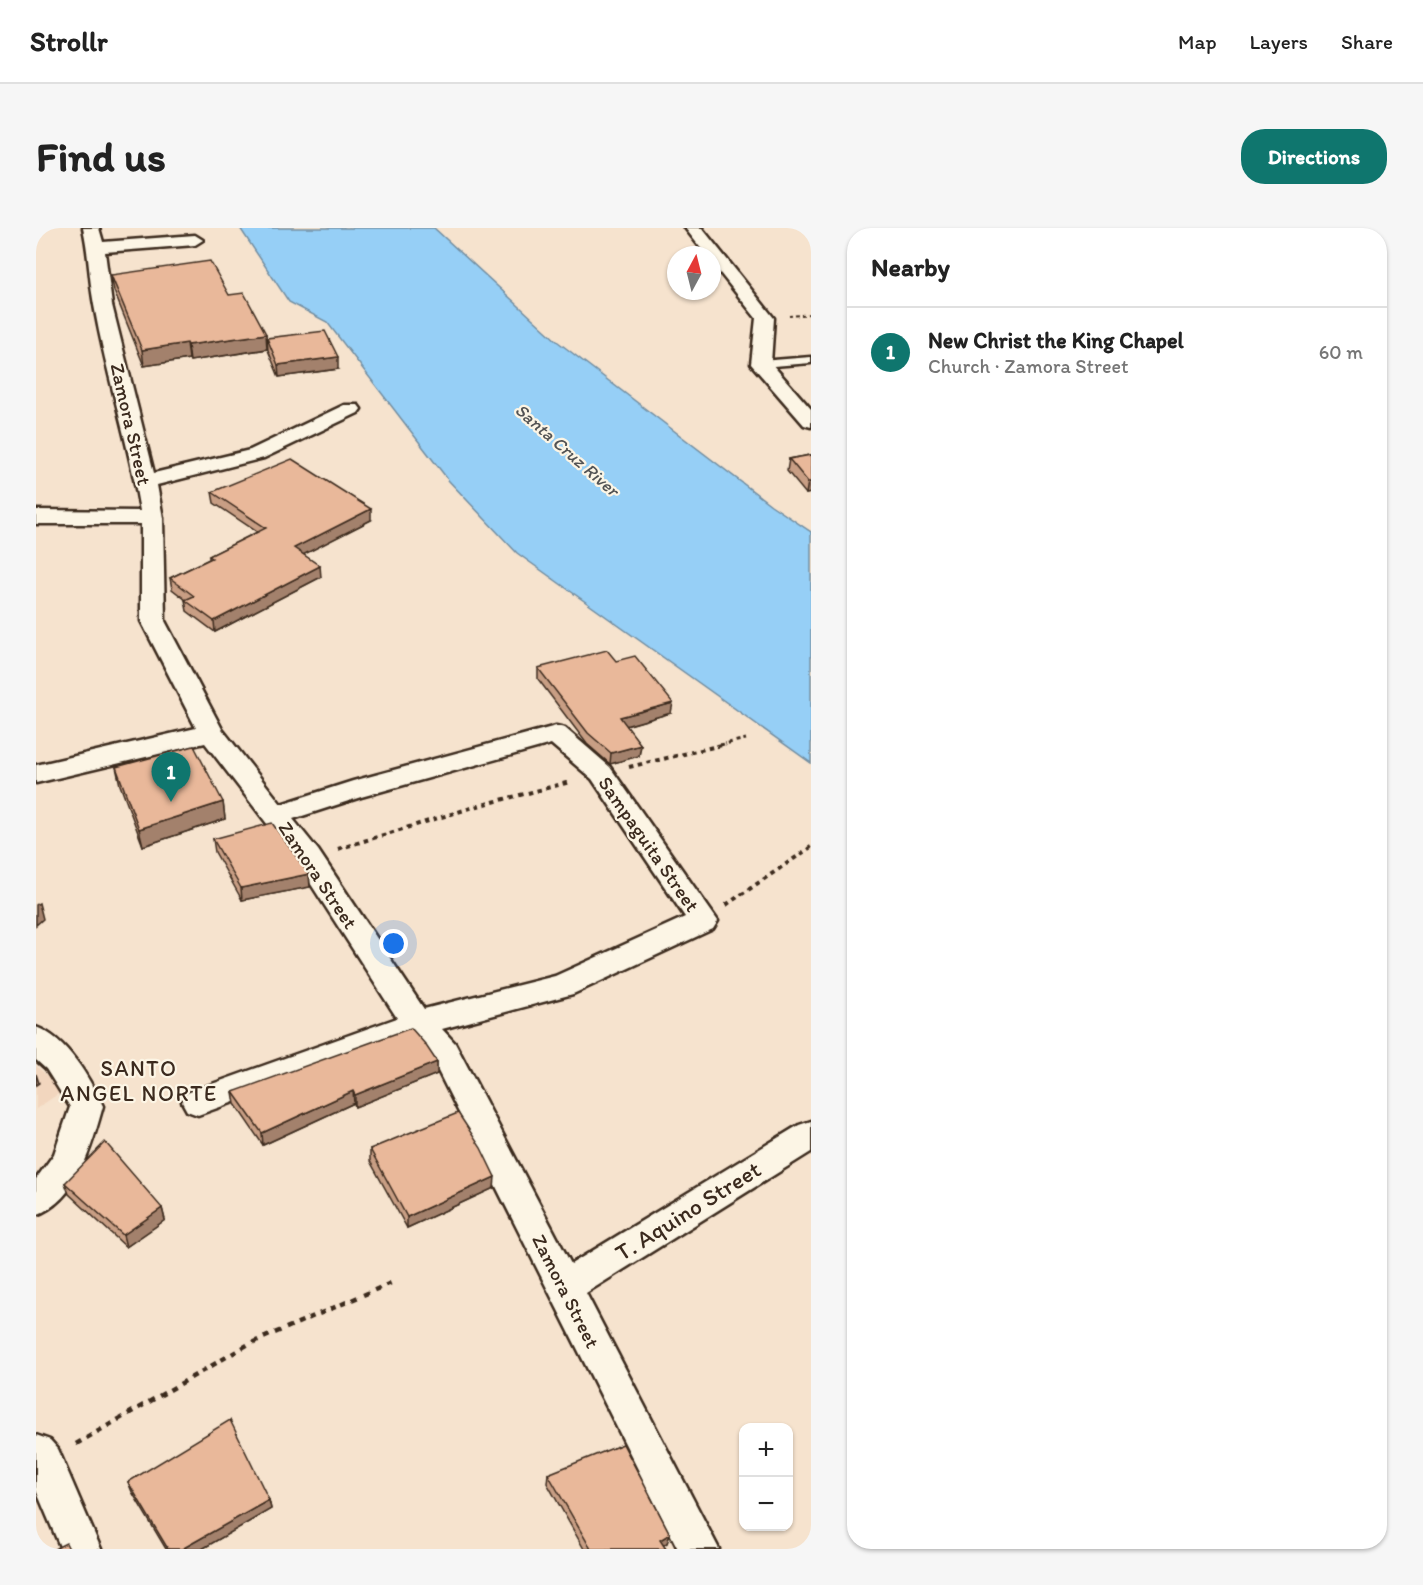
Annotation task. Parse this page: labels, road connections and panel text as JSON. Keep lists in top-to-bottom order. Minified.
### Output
{"streets":{"street":["Zamora Street","Sampaguita Street","T. Aquino Street"]},"crossings":[["Zamora Street","Sampaguita Street"],["Zamora Street","T. Aquino Street"]],"districts":["SANTO ANGEL NORTE"],"water":["Santa Cruz River"],"north":"top","page":{"header":"Strollr","nav":["Map","Layers","Share"],"buttons":"Directions","title":"Find us","heading":"Nearby","list":[{"mark":"1","name":"New Christ the King Chapel","note":"Church · Zamora Street","value":"60 m"}],"pins":"1","map_buttons":["+","−"]}}
